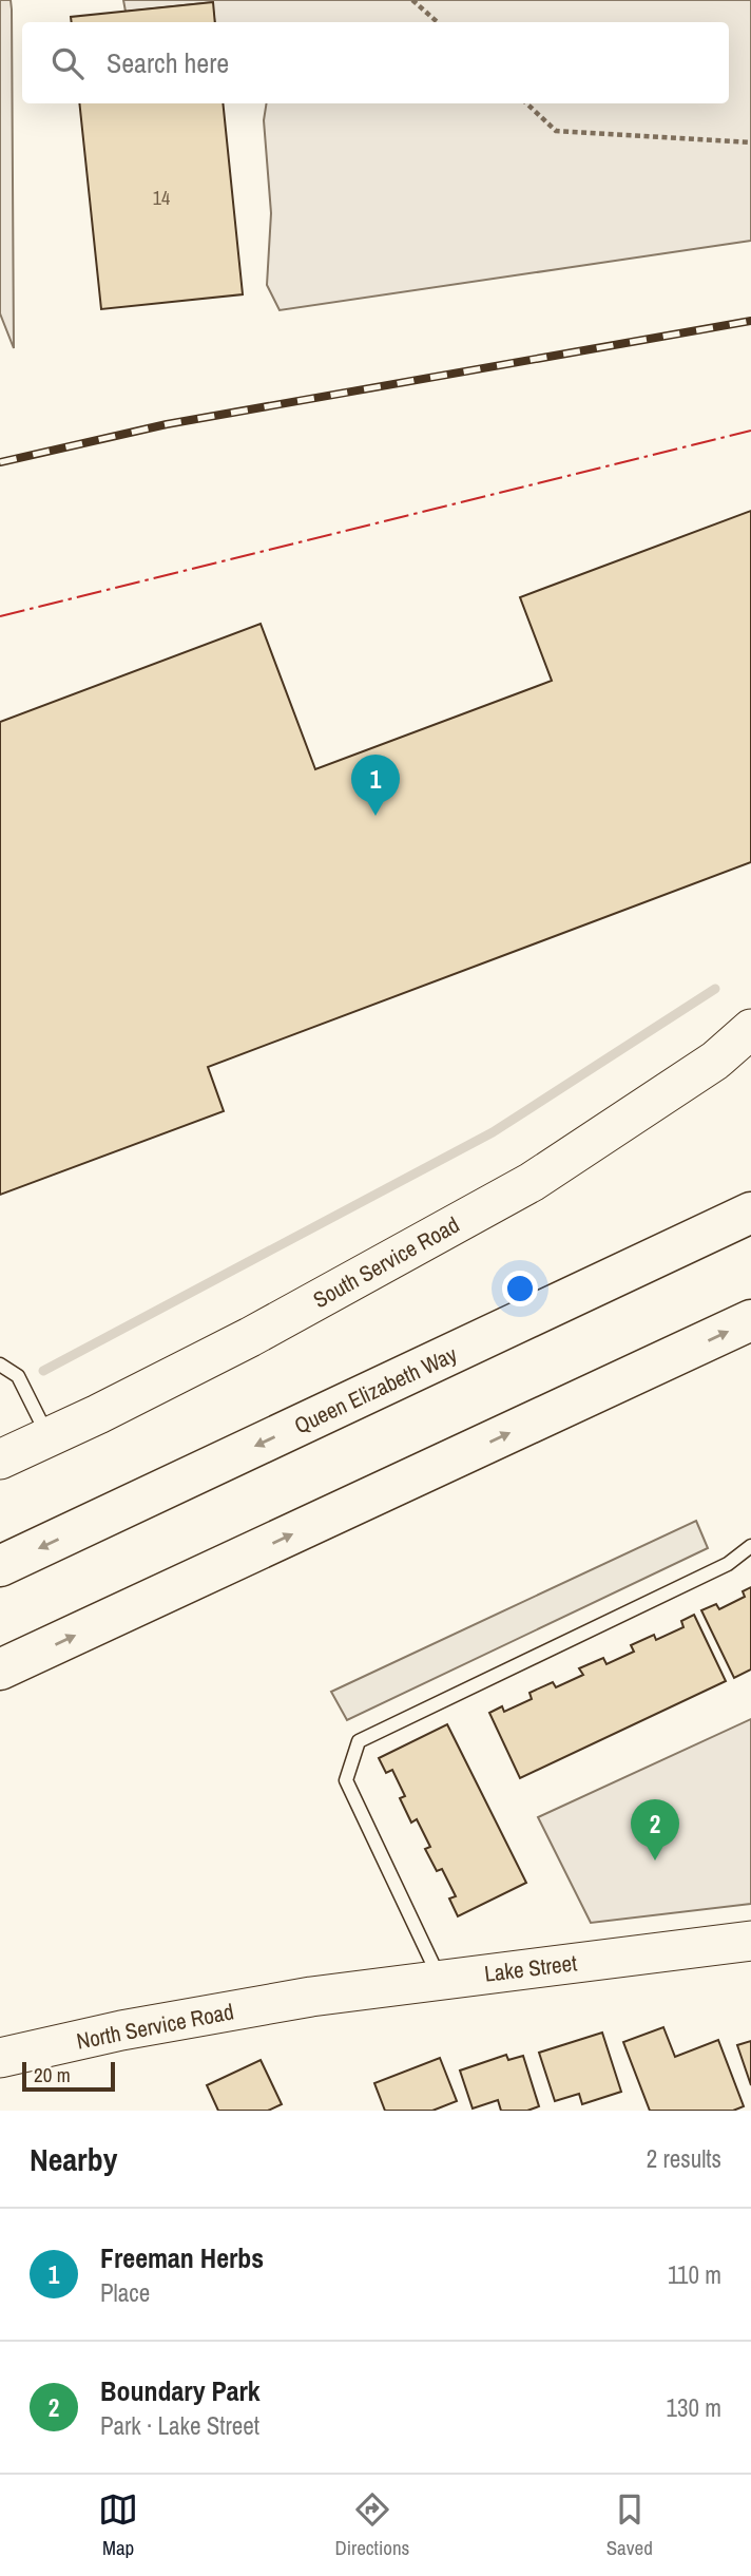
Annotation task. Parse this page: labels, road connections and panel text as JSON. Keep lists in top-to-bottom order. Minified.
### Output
{"streets":{"highway":["Queen Elizabeth Way"],"street":["South Service Road","Lake Street","North Service Road"]},"crossings":[["Lake Street","North Service Road"]],"house_numbers":["14"],"scale_bar":"20 m","page":{"search":"Search here","pins":["1","2"],"scale":"20 m","heading":["Nearby","2 results"],"list":[{"mark":"1","name":"Freeman Herbs","note":"Place","value":"110 m"},{"mark":"2","name":"Boundary Park","note":"Park · Lake Street","value":"130 m"}],"nav":["Map","Directions","Saved"]}}
